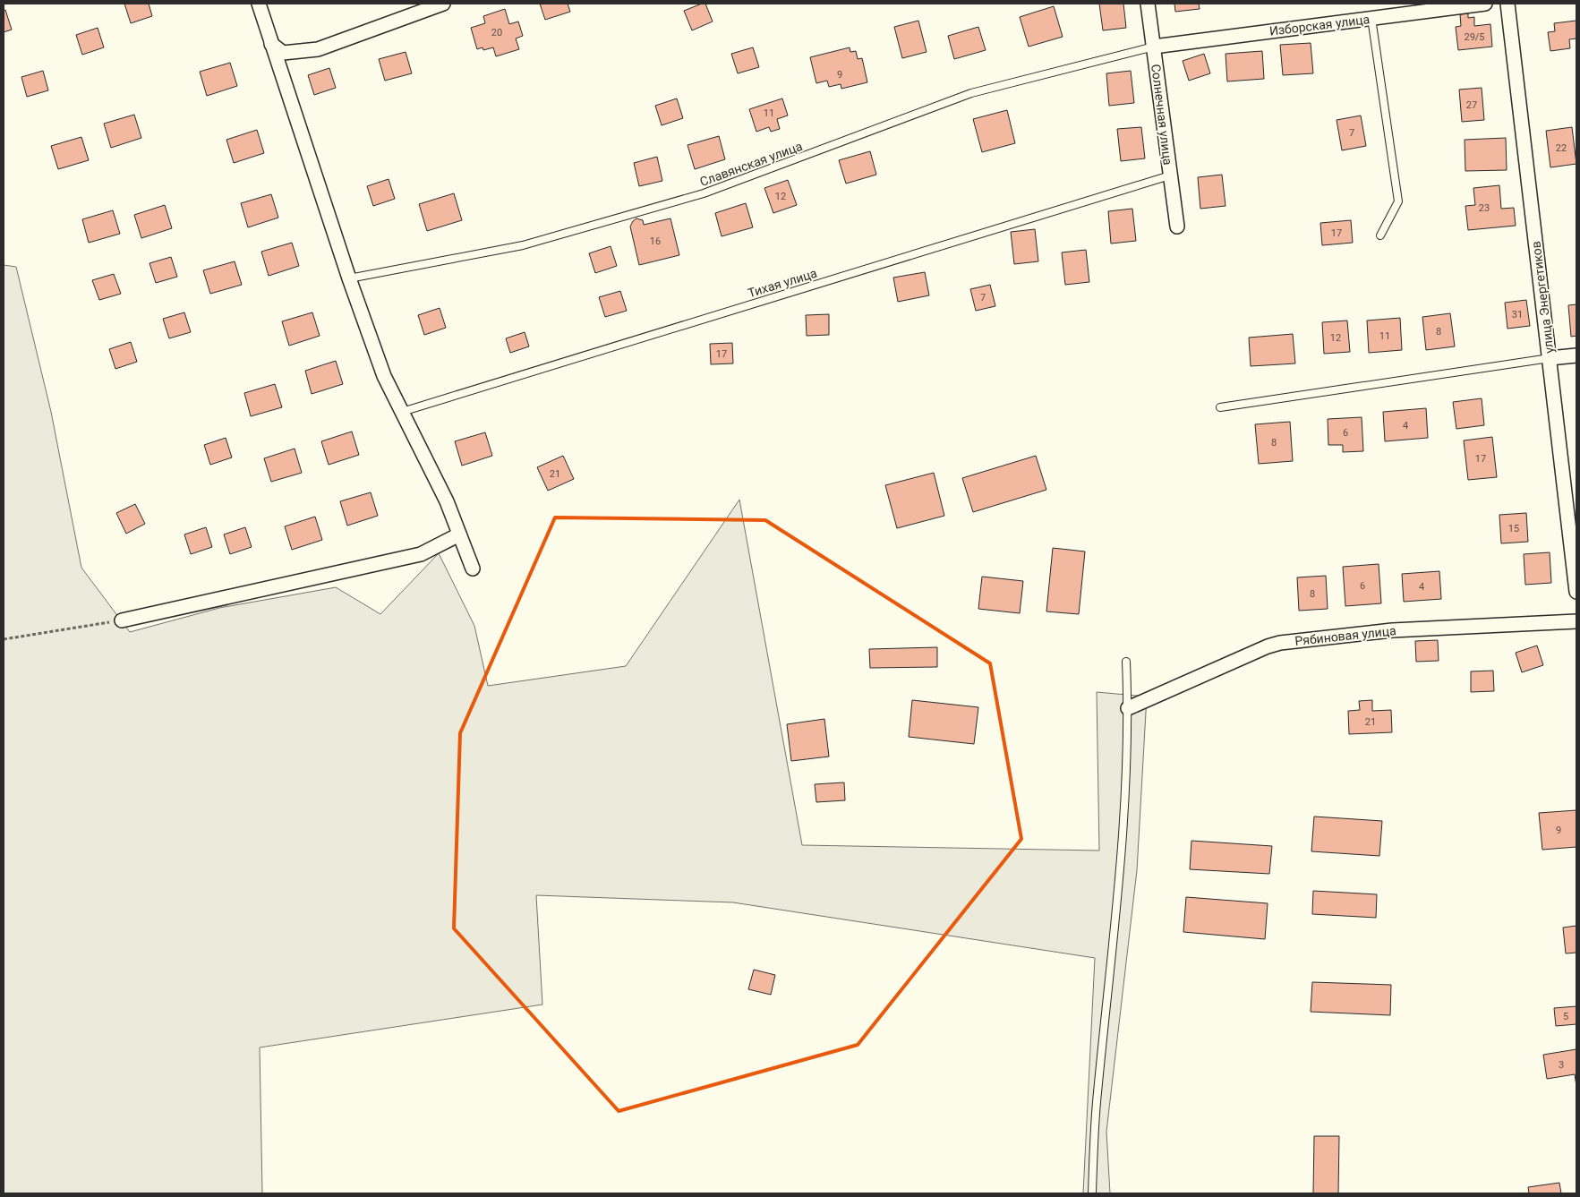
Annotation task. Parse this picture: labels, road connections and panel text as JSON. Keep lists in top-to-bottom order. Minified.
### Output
{"streets":{"street":["Изборская улица","Солнечная улица","улица Энергетиков","Рябиновая улица"],"lane":["Славянская улица","Тихая улица"]},"crossings":[["Изборская улица","Солнечная улица"],["Изборская улица","Славянская улица"],["Солнечная улица","Славянская улица"],["Солнечная улица","Тихая улица"]],"house_numbers":["20","29/5","9","27","11","7","22","12","23","17","16","7","31","8","11","12","17","4","6","8","17","21","15","6","4","8","21","9","5","3"]}
